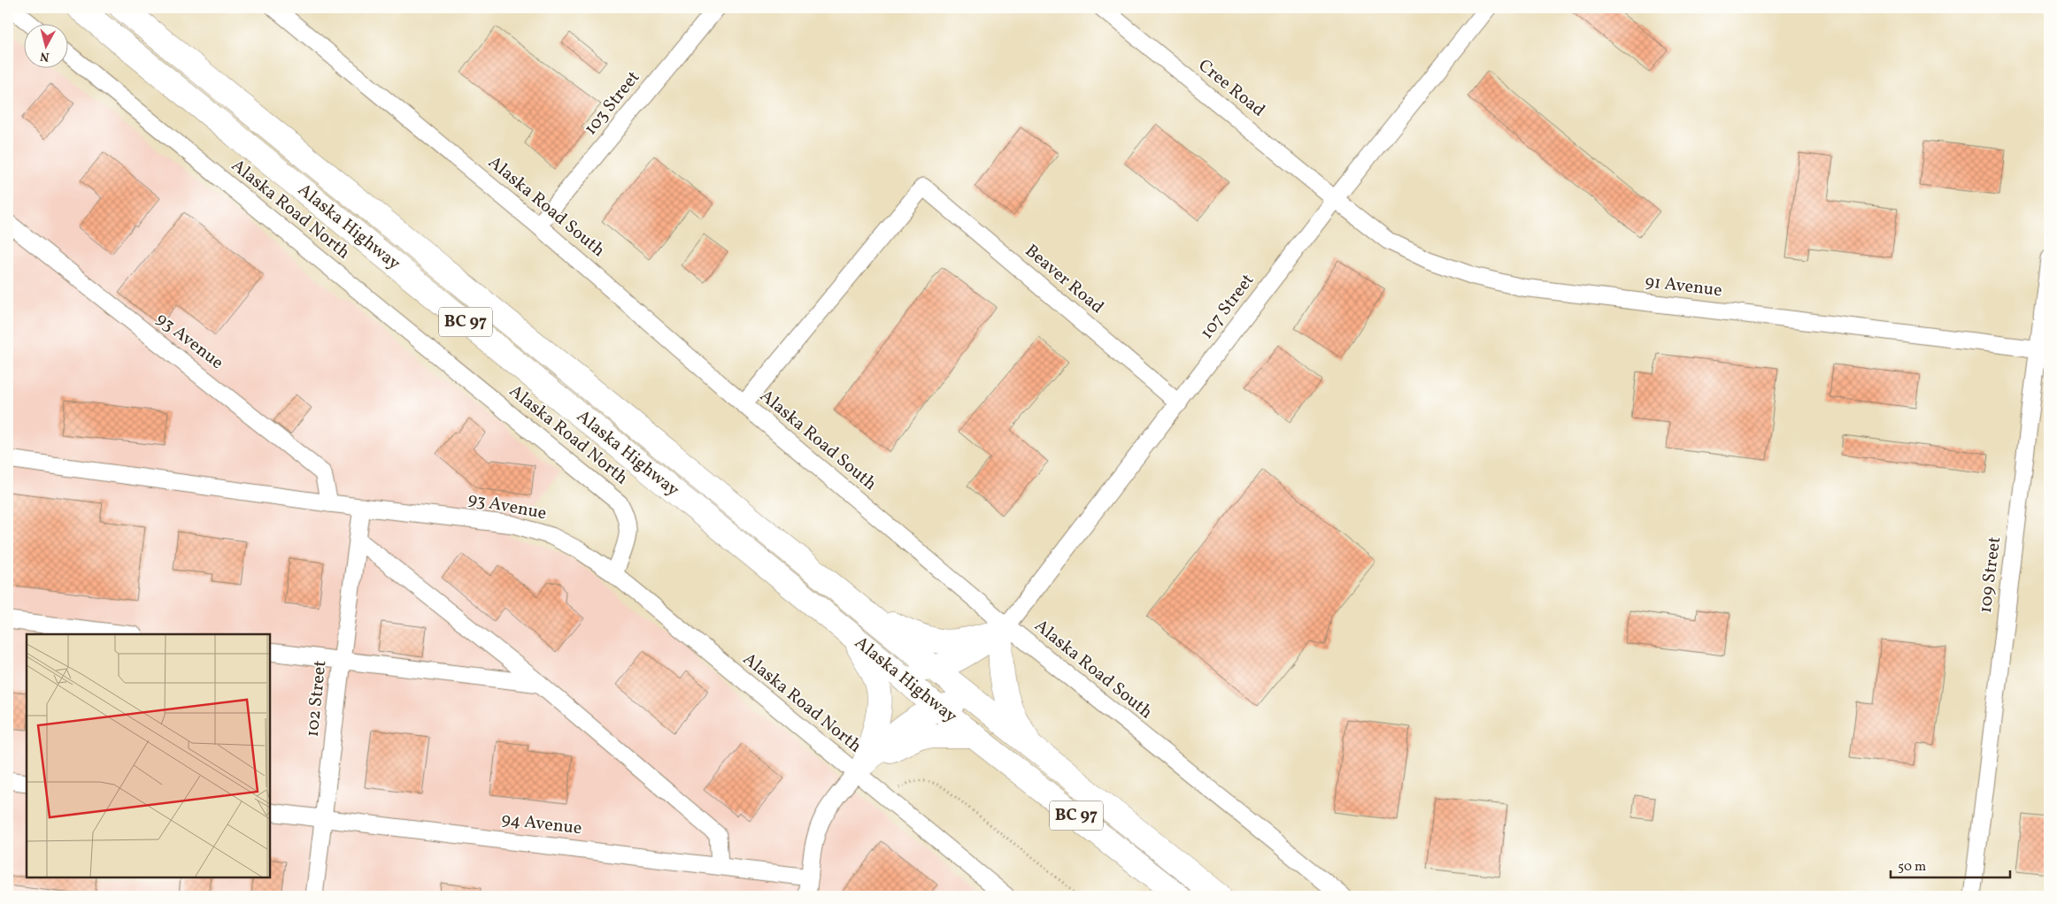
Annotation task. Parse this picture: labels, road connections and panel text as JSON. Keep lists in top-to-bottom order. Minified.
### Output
{"streets":{"highway":["Alaska Highway","BC 97"],"street":["Cree Road","103 Street","Alaska Road South","Alaska Road North","Beaver Road","91 Avenue","107 Street","93 Avenue","109 Street","102 Street","94 Avenue"]},"crossings":[["Cree Road","91 Avenue"],["Cree Road","107 Street"],["103 Street","Alaska Road South"],["Alaska Road South","Beaver Road"],["Alaska Road South","107 Street"],["Alaska Road North","93 Avenue"],["Beaver Road","107 Street"],["91 Avenue","107 Street"],["91 Avenue","109 Street"],["93 Avenue","102 Street"],["102 Street","94 Avenue"]],"scale_bar":"50 m","north":"bottom"}
